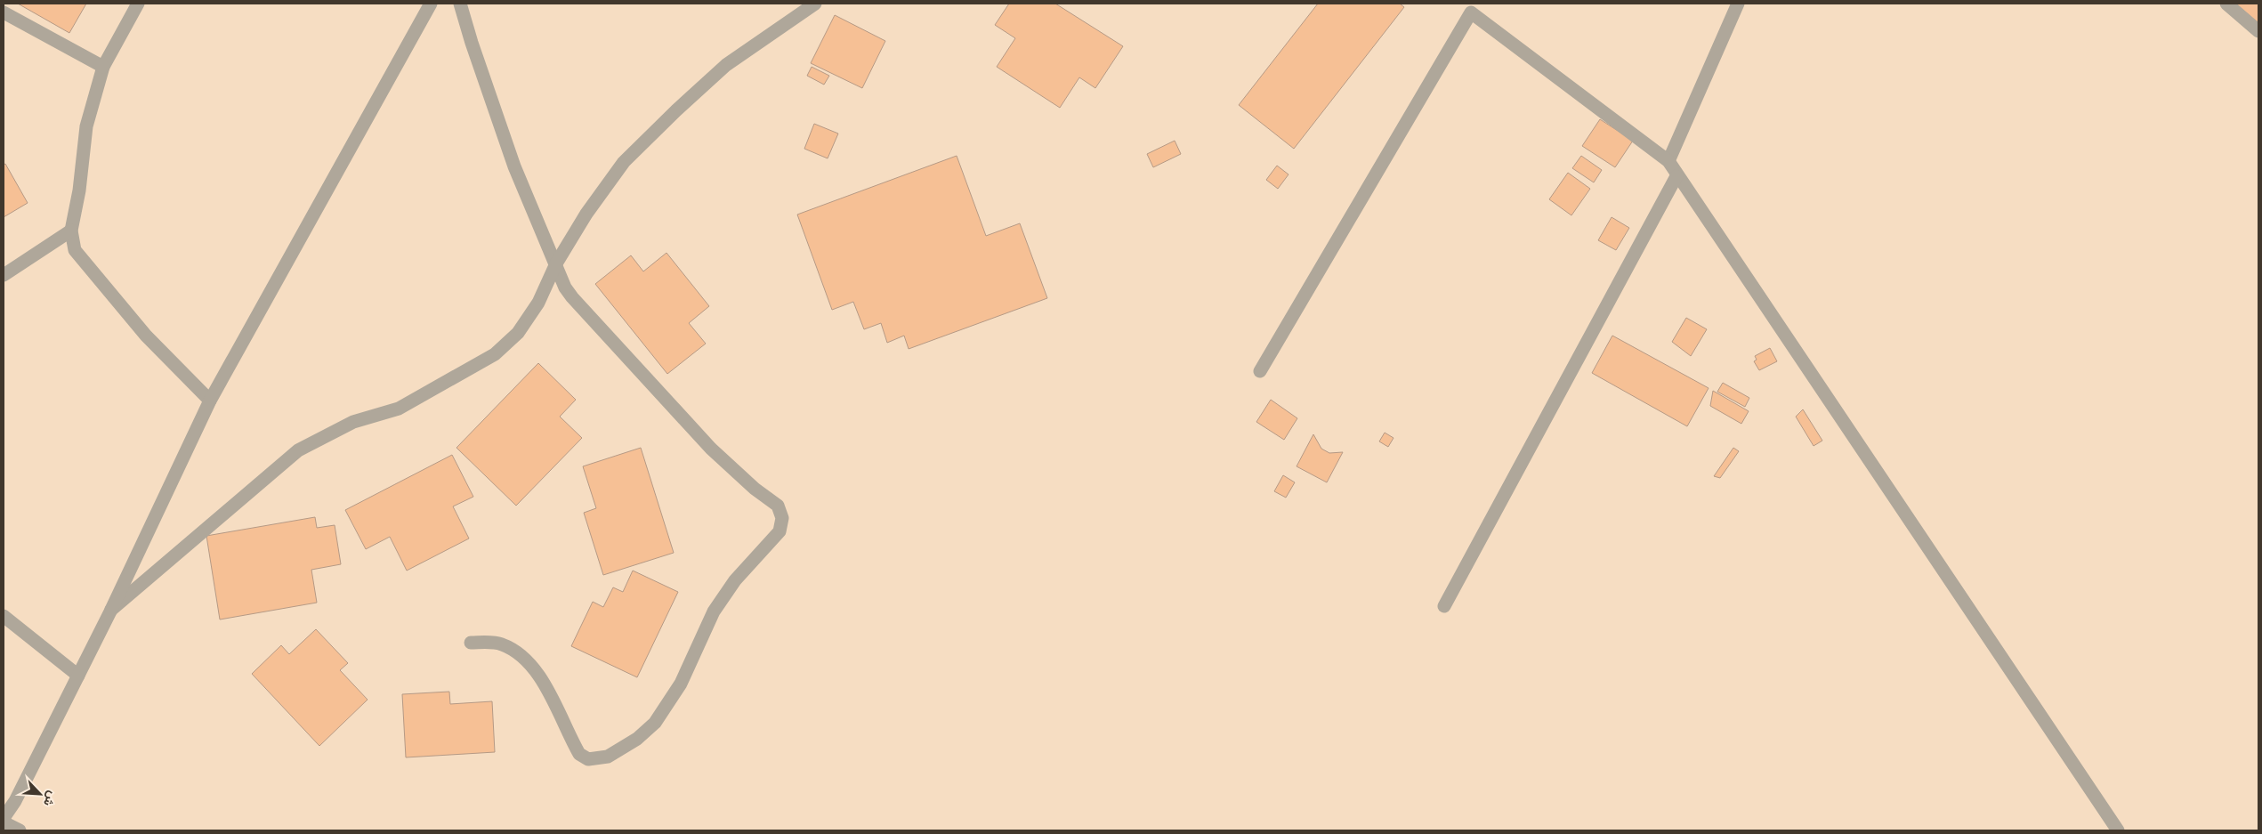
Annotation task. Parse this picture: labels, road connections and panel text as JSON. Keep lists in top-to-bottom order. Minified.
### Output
{"north":"bottom right"}
